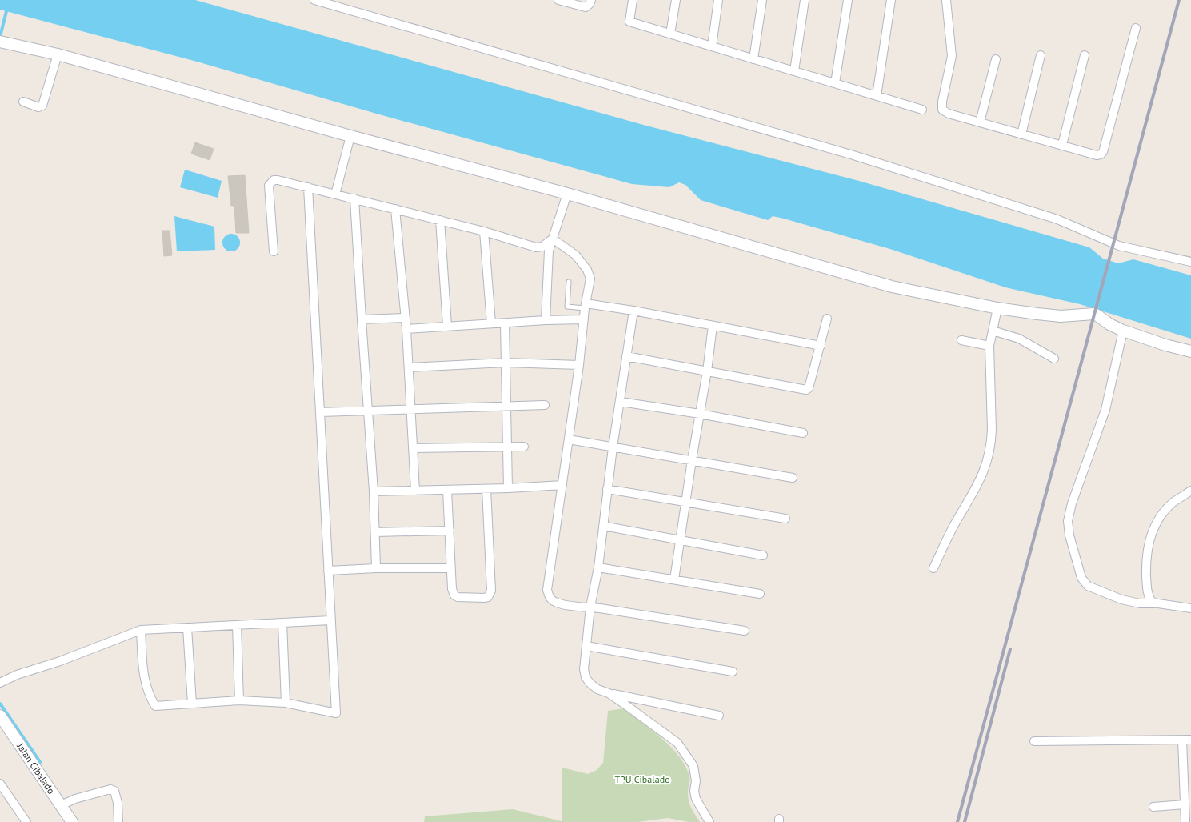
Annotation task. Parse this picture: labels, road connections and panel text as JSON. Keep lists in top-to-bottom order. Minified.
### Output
{"streets":{"street":["Jalan Cibalado"]},"parks":["TPU Cibalado"]}
